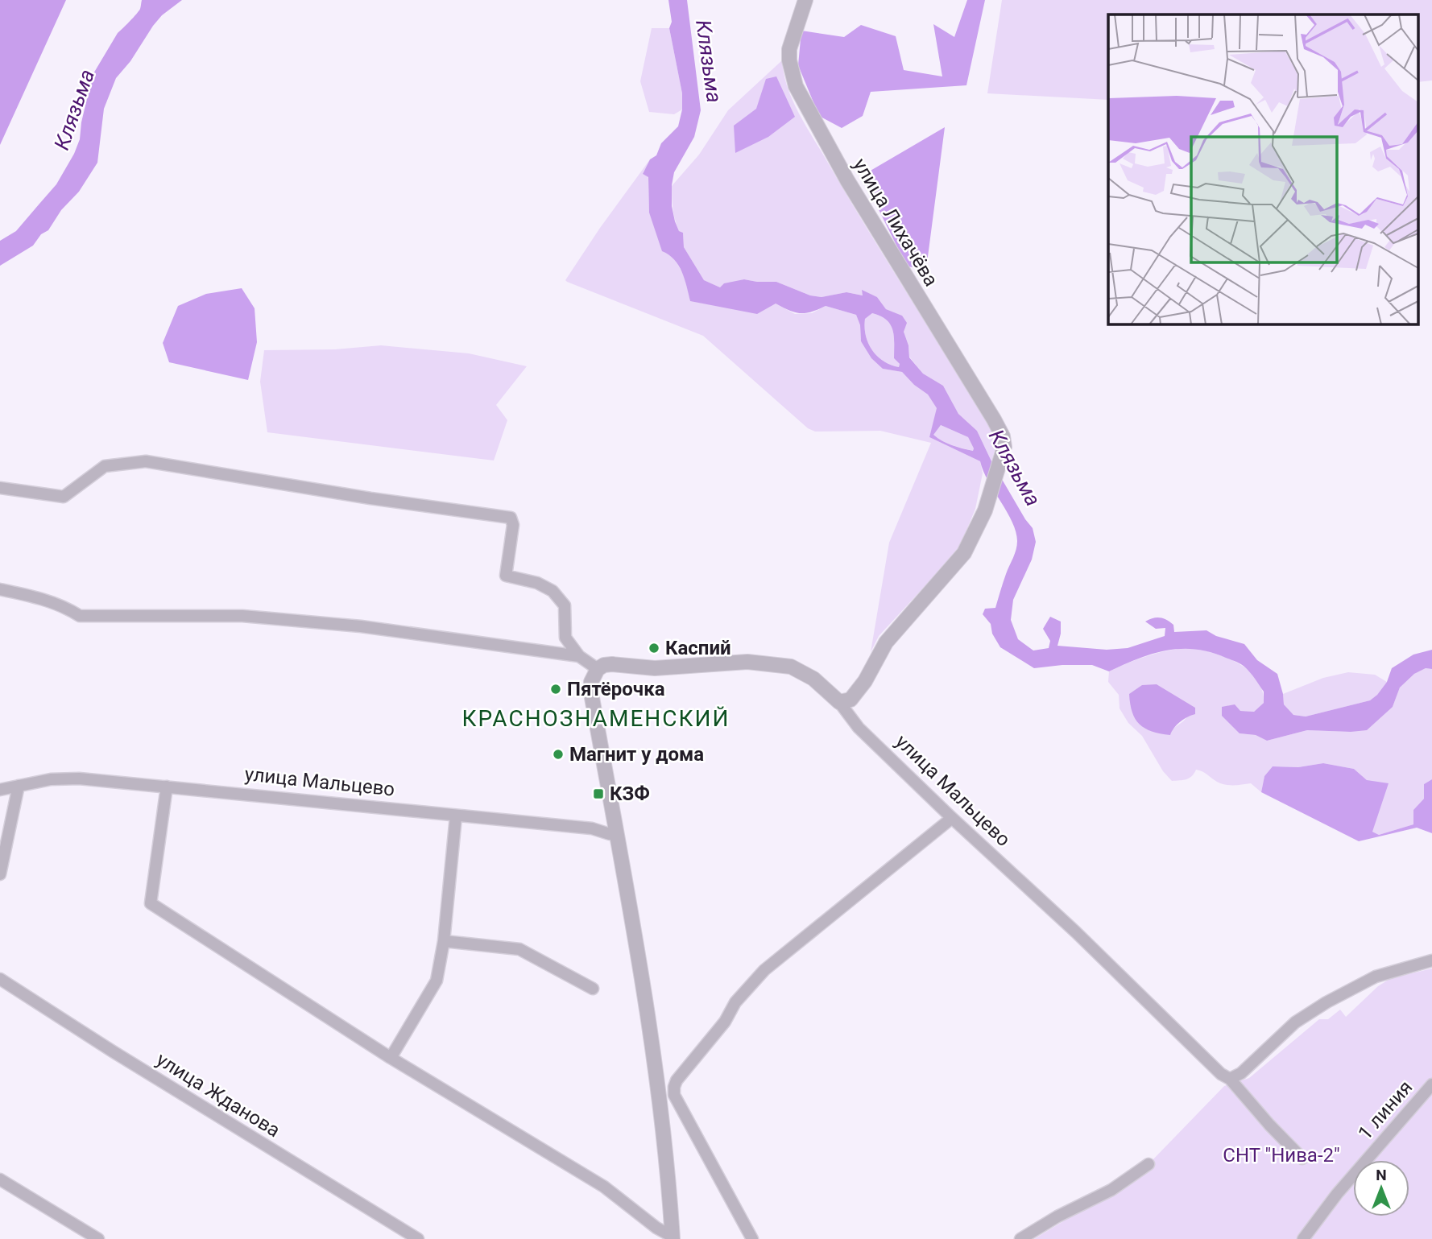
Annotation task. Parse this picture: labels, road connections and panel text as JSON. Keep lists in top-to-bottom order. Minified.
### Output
{"streets":{"street":["улица Лихачёва","улица Мальцево","улица Жданова","1 линия"]},"crossings":[["улица Лихачёва","улица Мальцево"]],"districts":["КРАСНОЗНАМЕНСКИЙ"],"water":["Клязьма"],"parks":["СНТ \"Нива-2\""],"places":{"other":["Каспий","Пятёрочка","Магнит у дома"],"transit":["КЗФ"]},"north":"top"}
